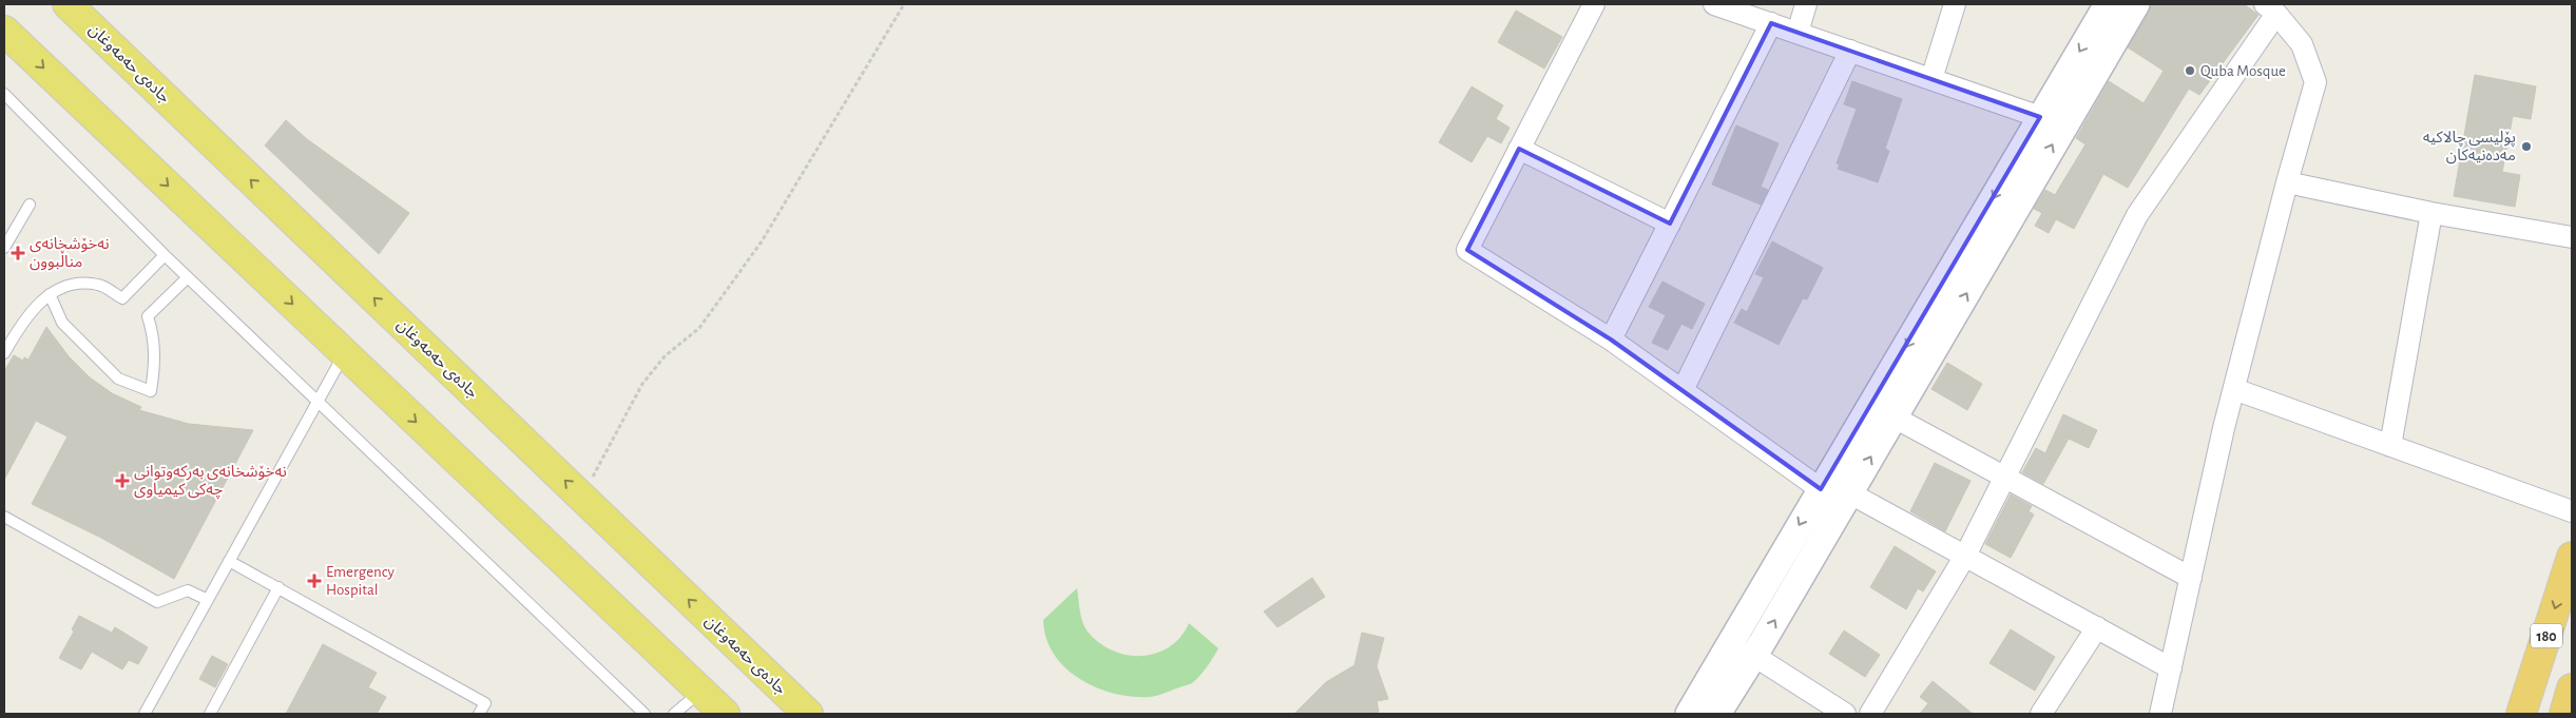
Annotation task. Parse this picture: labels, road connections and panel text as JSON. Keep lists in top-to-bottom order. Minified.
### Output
{"streets":{"highway":["180"],"main road":["جادەی حەمەوغان"]},"places":{"other":["Quba Mosque","پۆلیسی چالاکیە مەدەنیەکان"],"health":["نەخۆشخانەی مناڵبوون","نەخۆشخانەی بەرکەوتوانی چەکی کیمیاوی","Emergency Hospital"]}}
